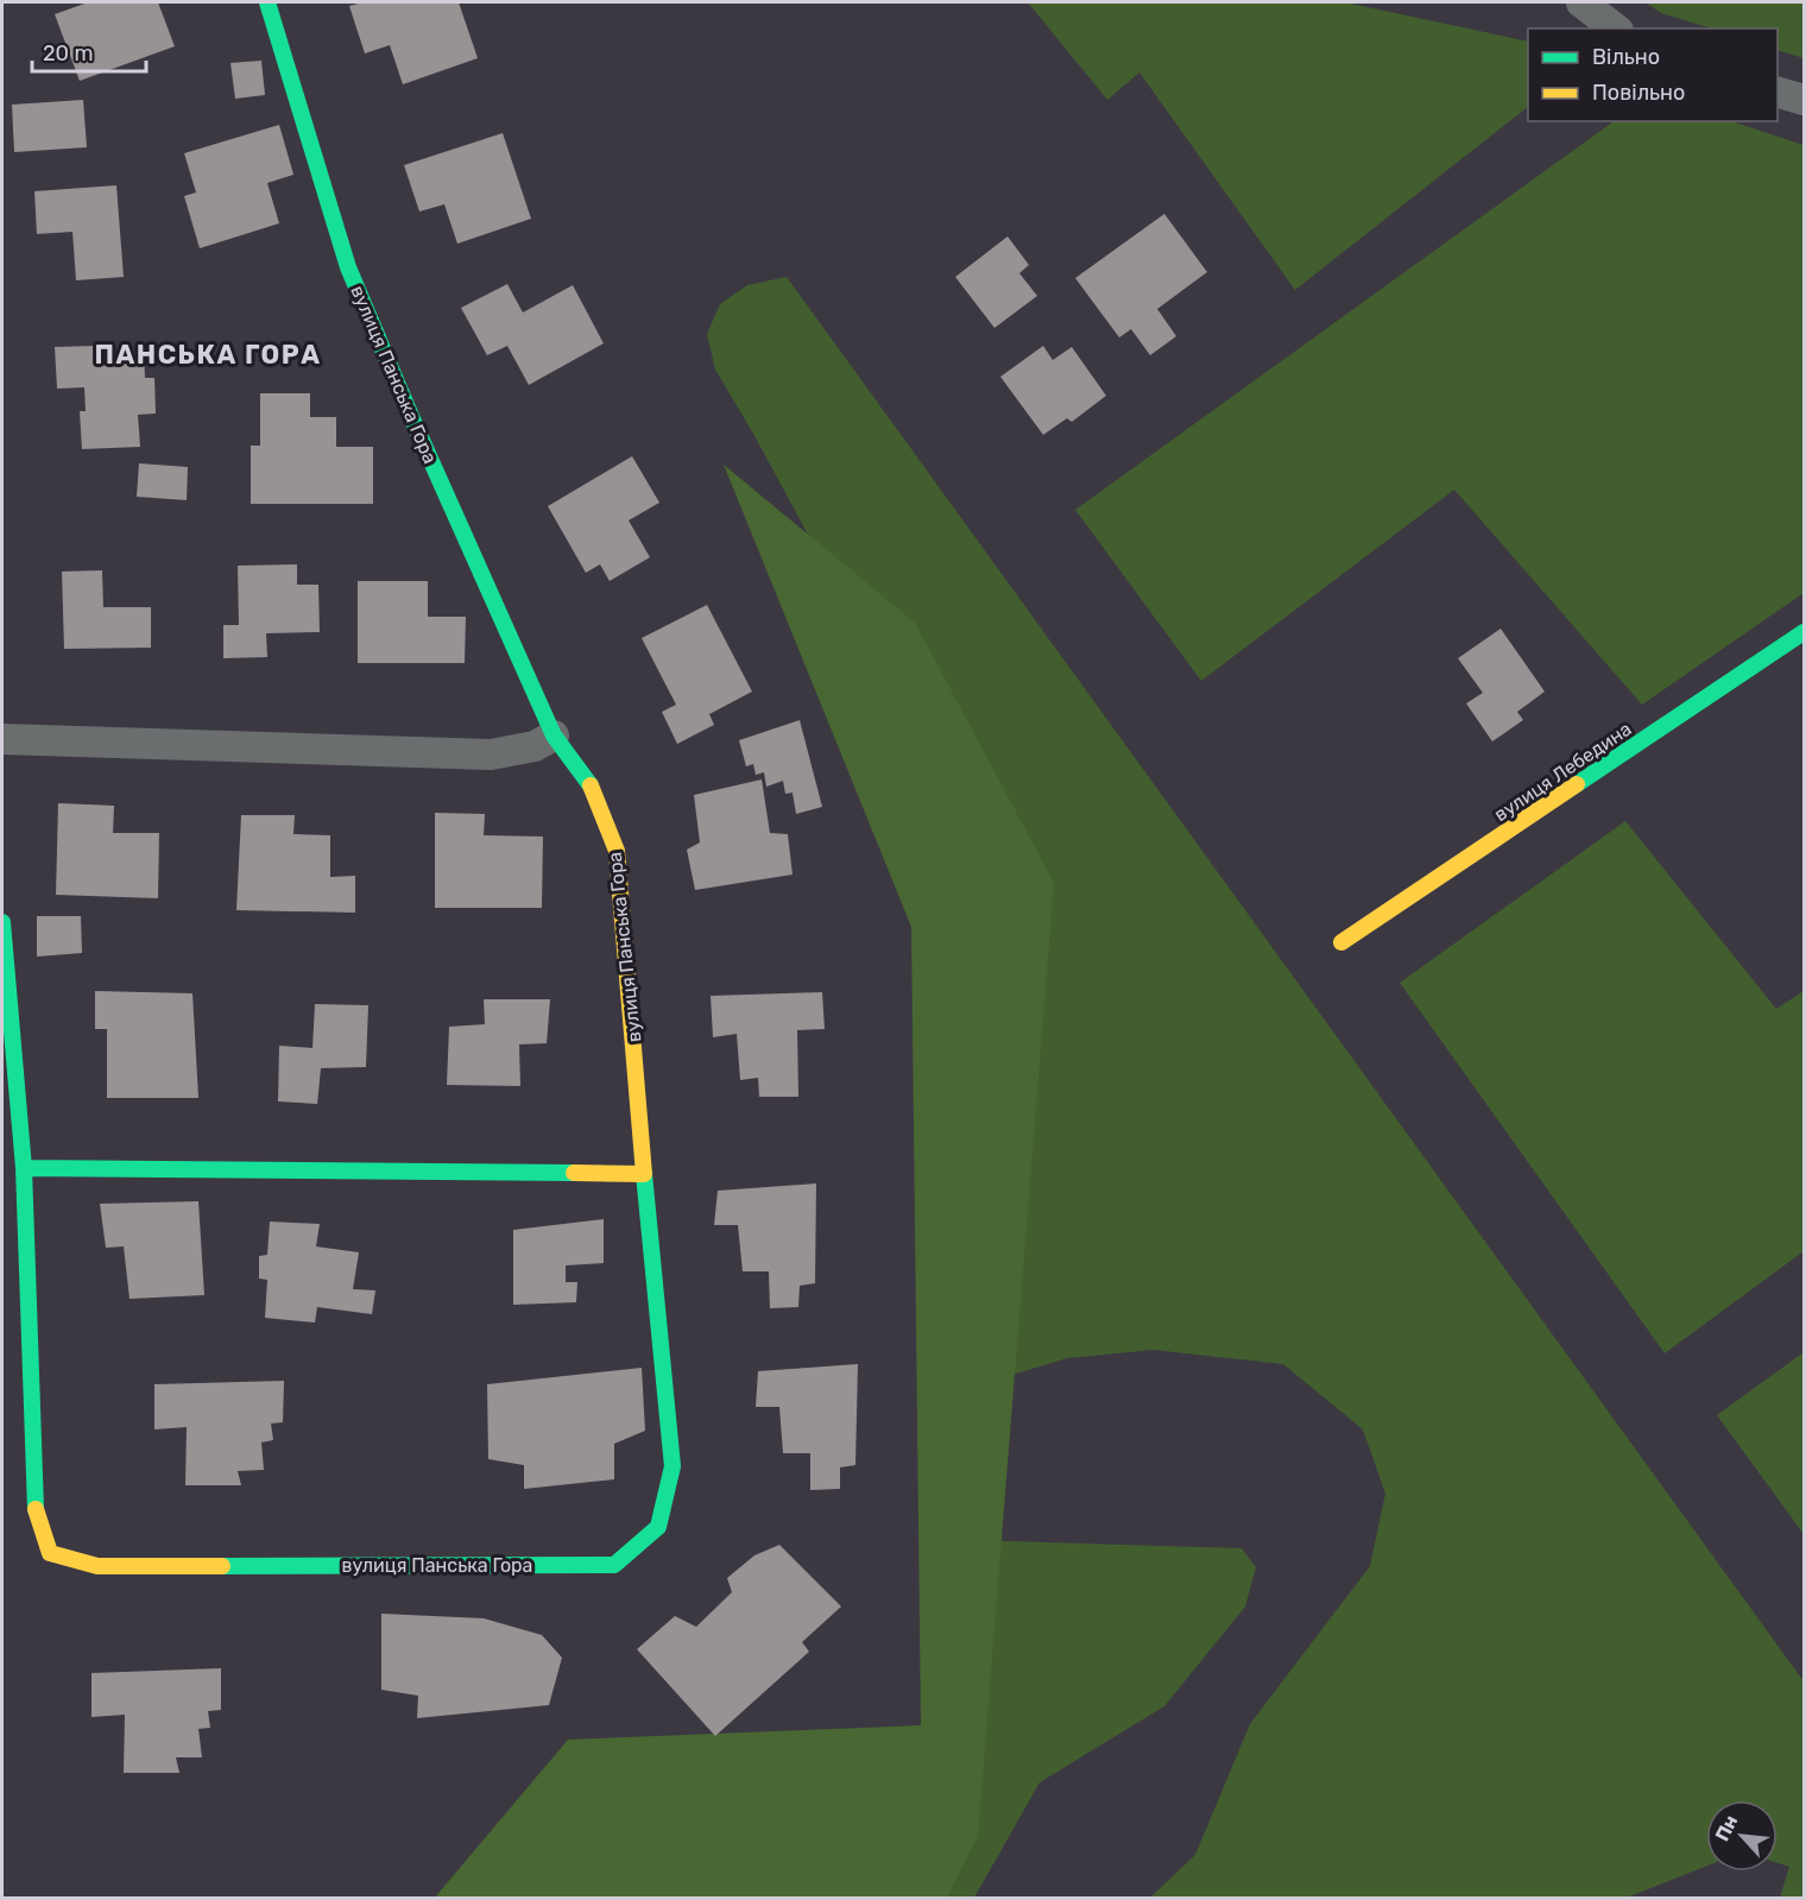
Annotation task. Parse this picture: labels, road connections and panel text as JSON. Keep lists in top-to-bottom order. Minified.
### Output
{"streets":{"street":["вулиця Панська Гора","вулиця Лебедина"]},"districts":["ПАНСЬКА ГОРА"],"legend":["Вільно","Повільно"],"scale_bar":"20 m","north":"top left"}
